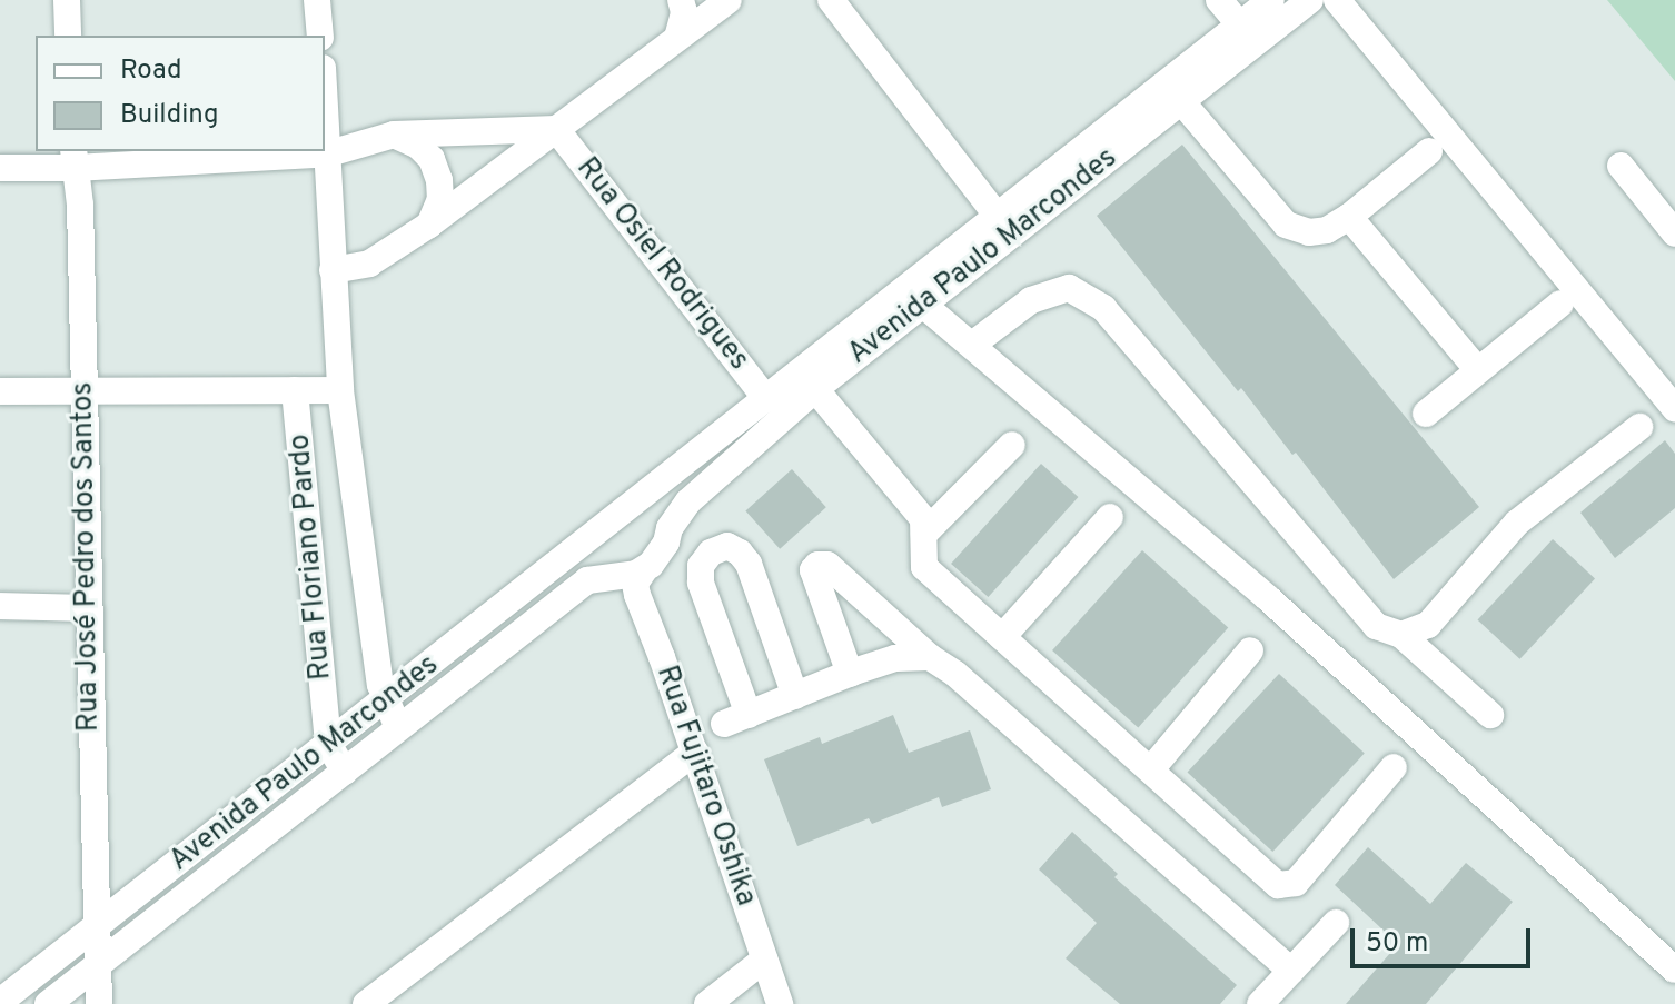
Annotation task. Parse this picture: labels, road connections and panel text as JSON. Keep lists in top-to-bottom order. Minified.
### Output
{"streets":{"street":["Avenida Paulo Marcondes","Rua Osiel Rodrigues","Rua José Pedro dos Santos","Rua Floriano Pardo","Rua Fujitaro Oshika"]},"crossings":[["Avenida Paulo Marcondes","Rua Osiel Rodrigues"],["Avenida Paulo Marcondes","Rua José Pedro dos Santos"],["Avenida Paulo Marcondes","Rua Floriano Pardo"],["Avenida Paulo Marcondes","Rua Fujitaro Oshika"]],"legend":["Road","Building"],"scale_bar":"50 m"}
